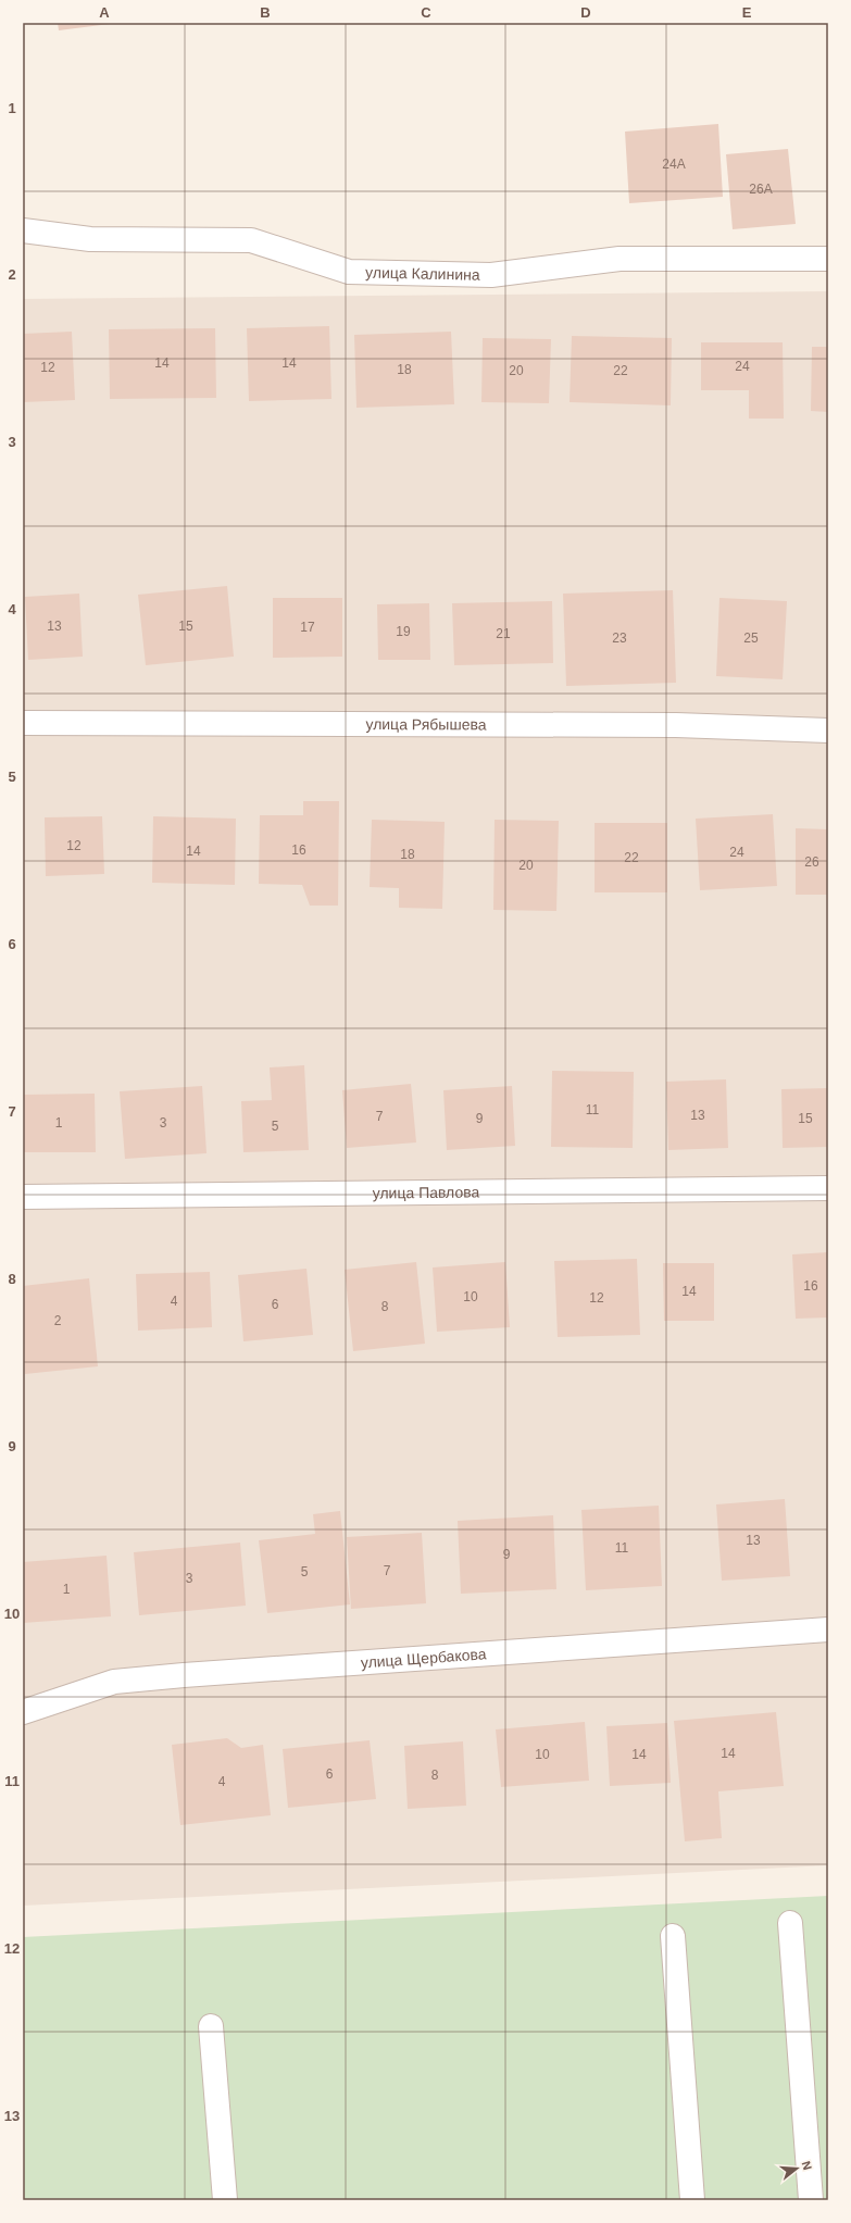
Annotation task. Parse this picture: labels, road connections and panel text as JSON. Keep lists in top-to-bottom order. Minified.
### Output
{"streets":{"street":["улица Калинина","улица Рябышева","улица Павлова","улица Щербакова"]},"house_numbers":["24А","26А","14","14","24","12","18","20","22","13","15","17","19","21","23","25","12","16","14","24","18","22","26","20","11","13","7","9","15","1","3","5","16","14","10","12","4","6","8","2","13","11","9","7","5","3","1","14","10","14","6","8","4"],"north":"right","grid":{"columns":["A","B","C","D","E"],"rows":["1","2","3","4","5","6","7","8","9","10","11","12","13"]}}
